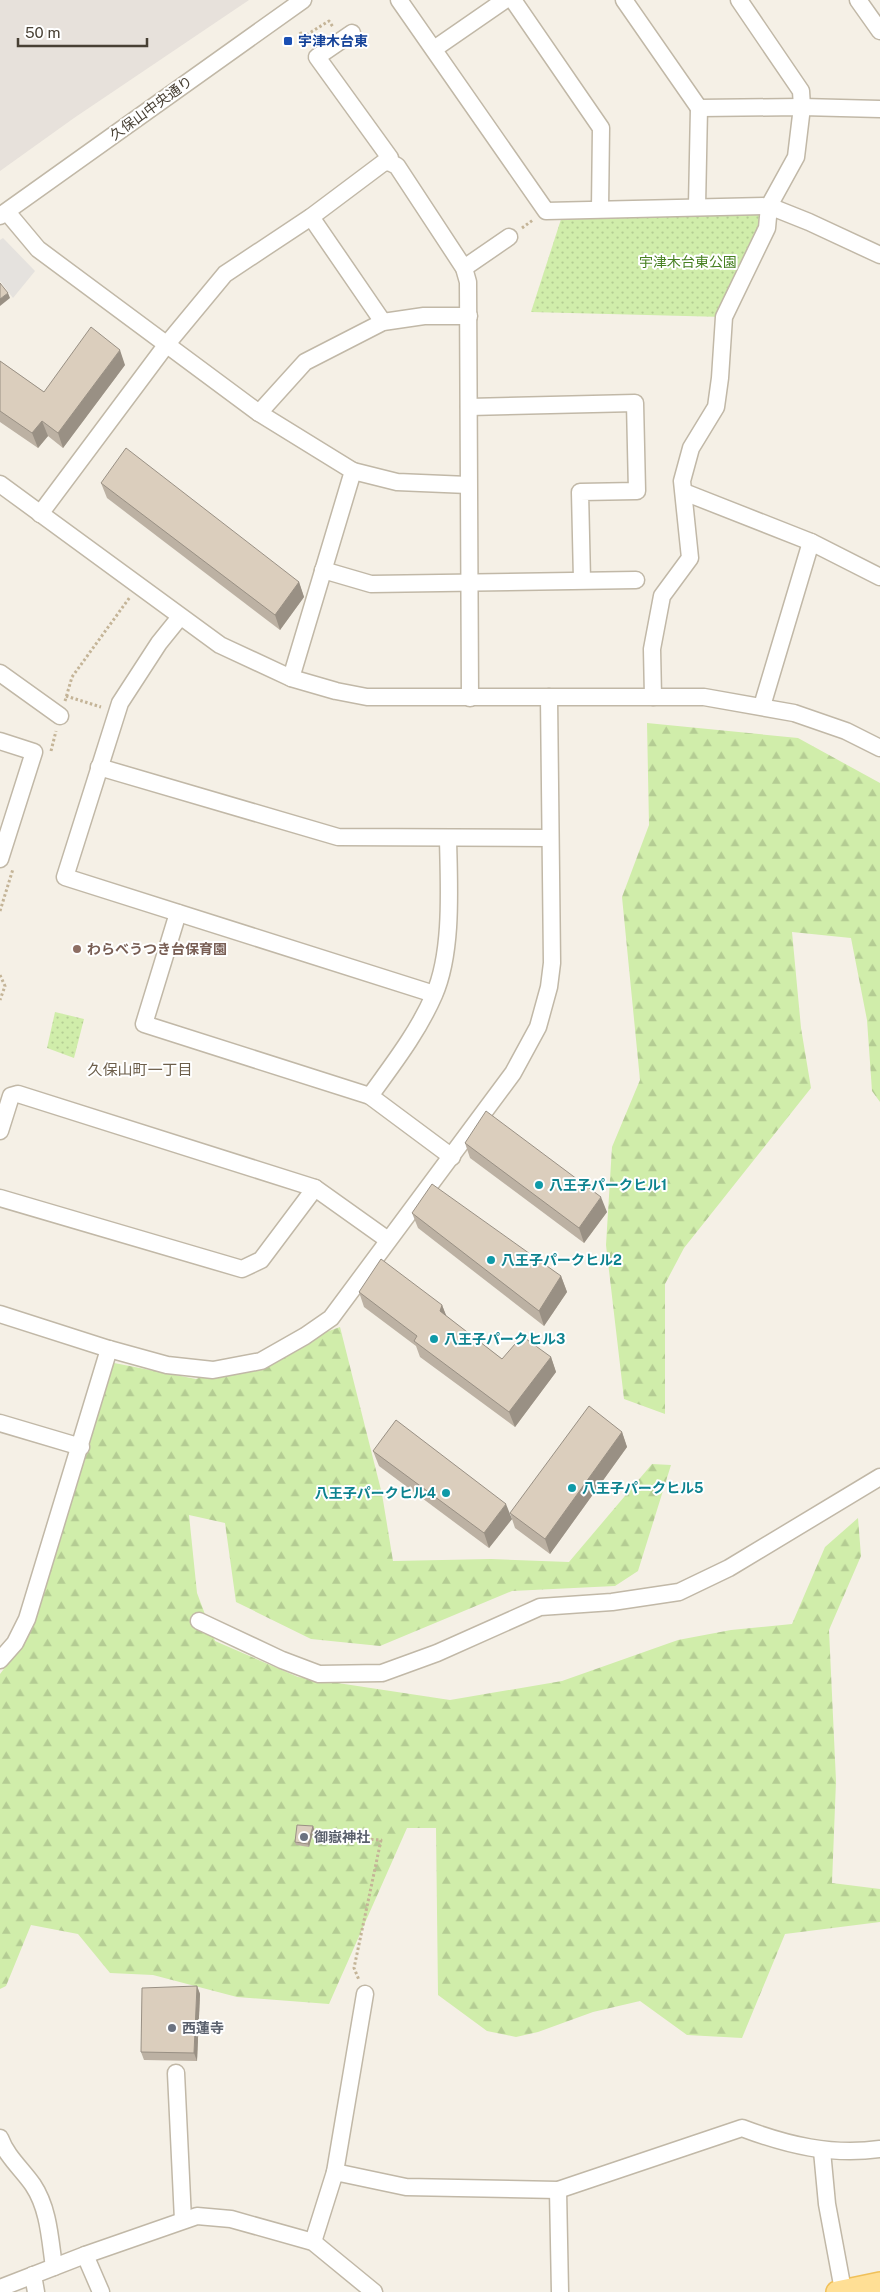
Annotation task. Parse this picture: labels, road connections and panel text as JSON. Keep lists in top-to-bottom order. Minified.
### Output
{"streets":{"street":["久保山中央通り"]},"districts":["久保山町一丁目"],"parks":["宇津木台東公園"],"places":{"transit":["宇津木台東"],"other":["わらべうつき台保育園","八王子パークヒル1","八王子パークヒル2","八王子パークヒル3","八王子パークヒル5","八王子パークヒル4","御嶽神社","西蓮寺"]},"scale_bar":"50 m"}
